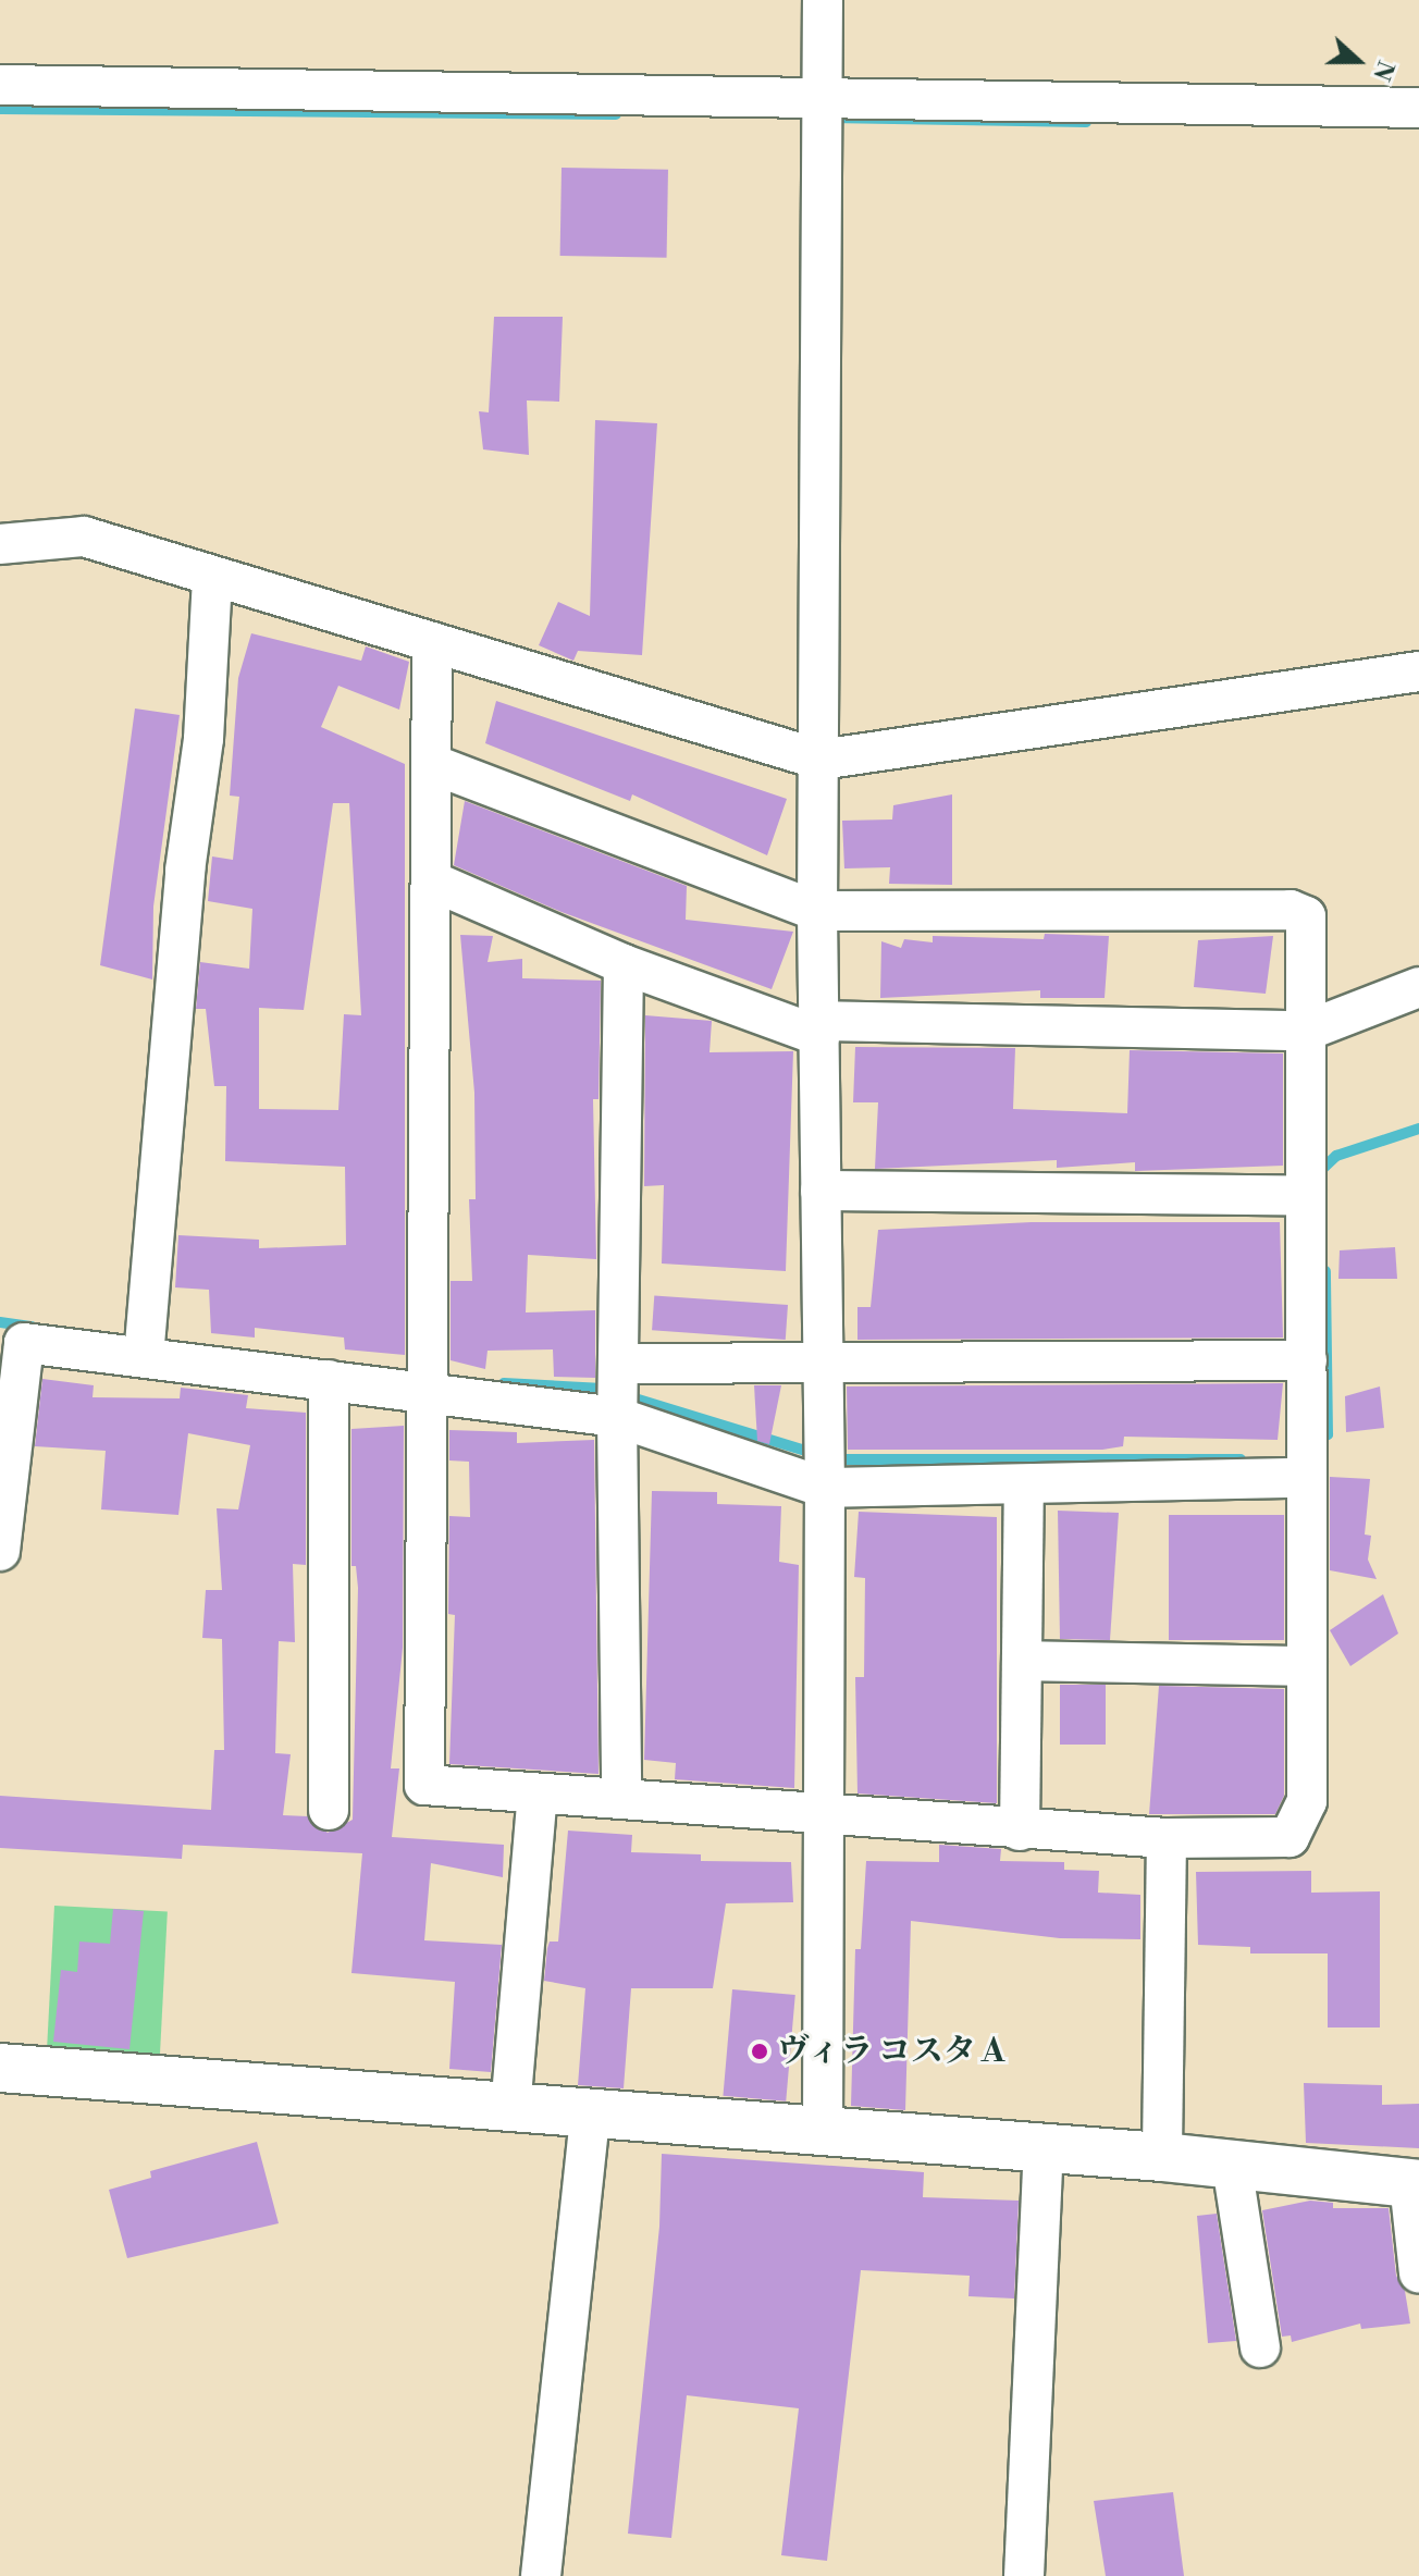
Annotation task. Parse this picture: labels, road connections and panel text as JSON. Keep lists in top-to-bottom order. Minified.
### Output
{"places":["ヴィラ コスタ A"],"north":"right"}
